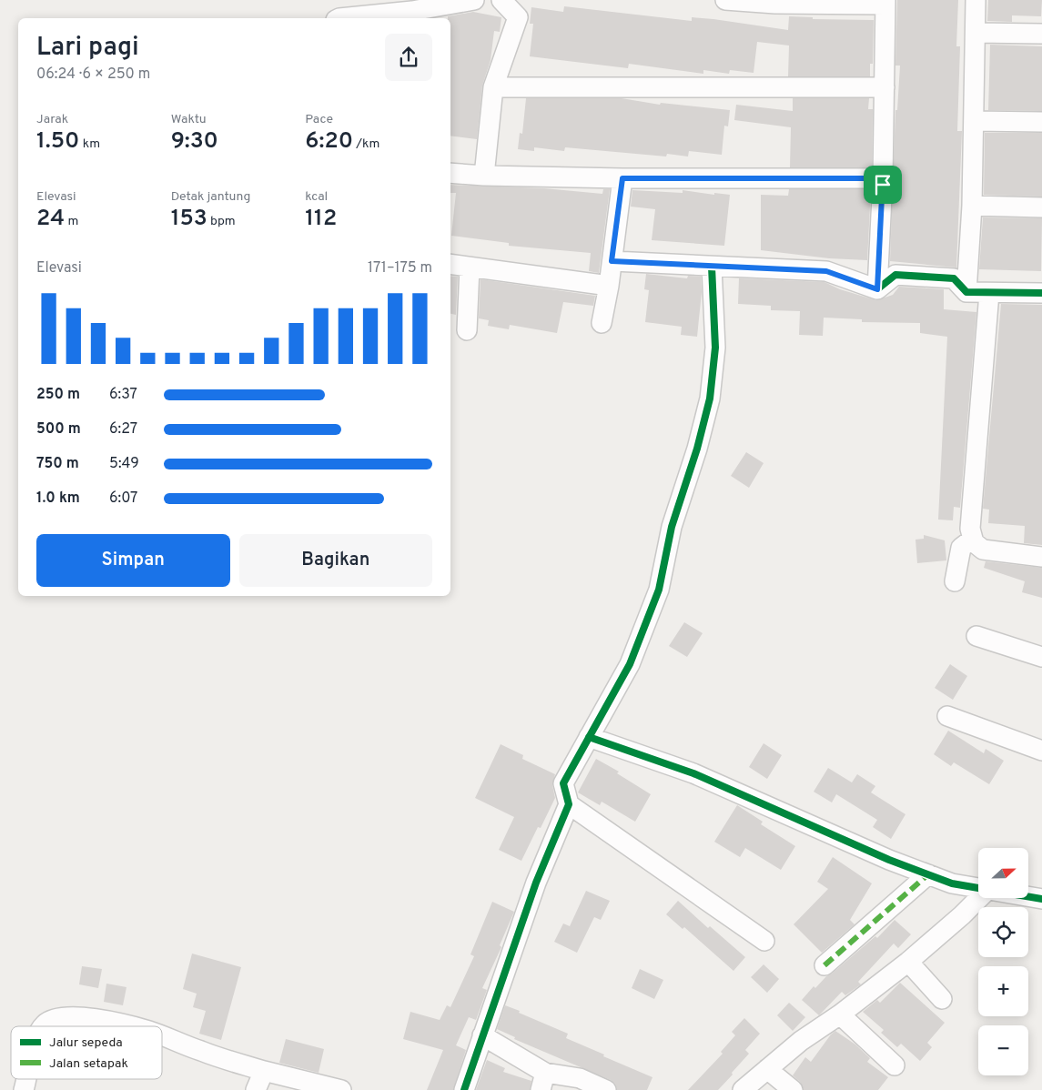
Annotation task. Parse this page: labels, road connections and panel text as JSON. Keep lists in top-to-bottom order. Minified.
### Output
{"legend":["Jalur sepeda","Jalan setapak"],"north":"right","page":{"heading":["Lari pagi","06:24 · 6 × 250 m"],"stats":[["Jarak","1.50 km"],["Waktu","9:30"],["Pace","6:20 /km"],["Elevasi","24 m"],["Detak jantung","153 bpm"],["kcal","112"]],"chart":["Elevasi","171–175 m"],"list":[{"name":"250 m","note":"6:37"},{"name":"500 m","note":"6:27"},{"name":"750 m","note":"5:49"},{"name":"1.0 km","note":"6:07"}],"buttons":["Simpan","Bagikan"],"map_buttons":["+","−"]}}
